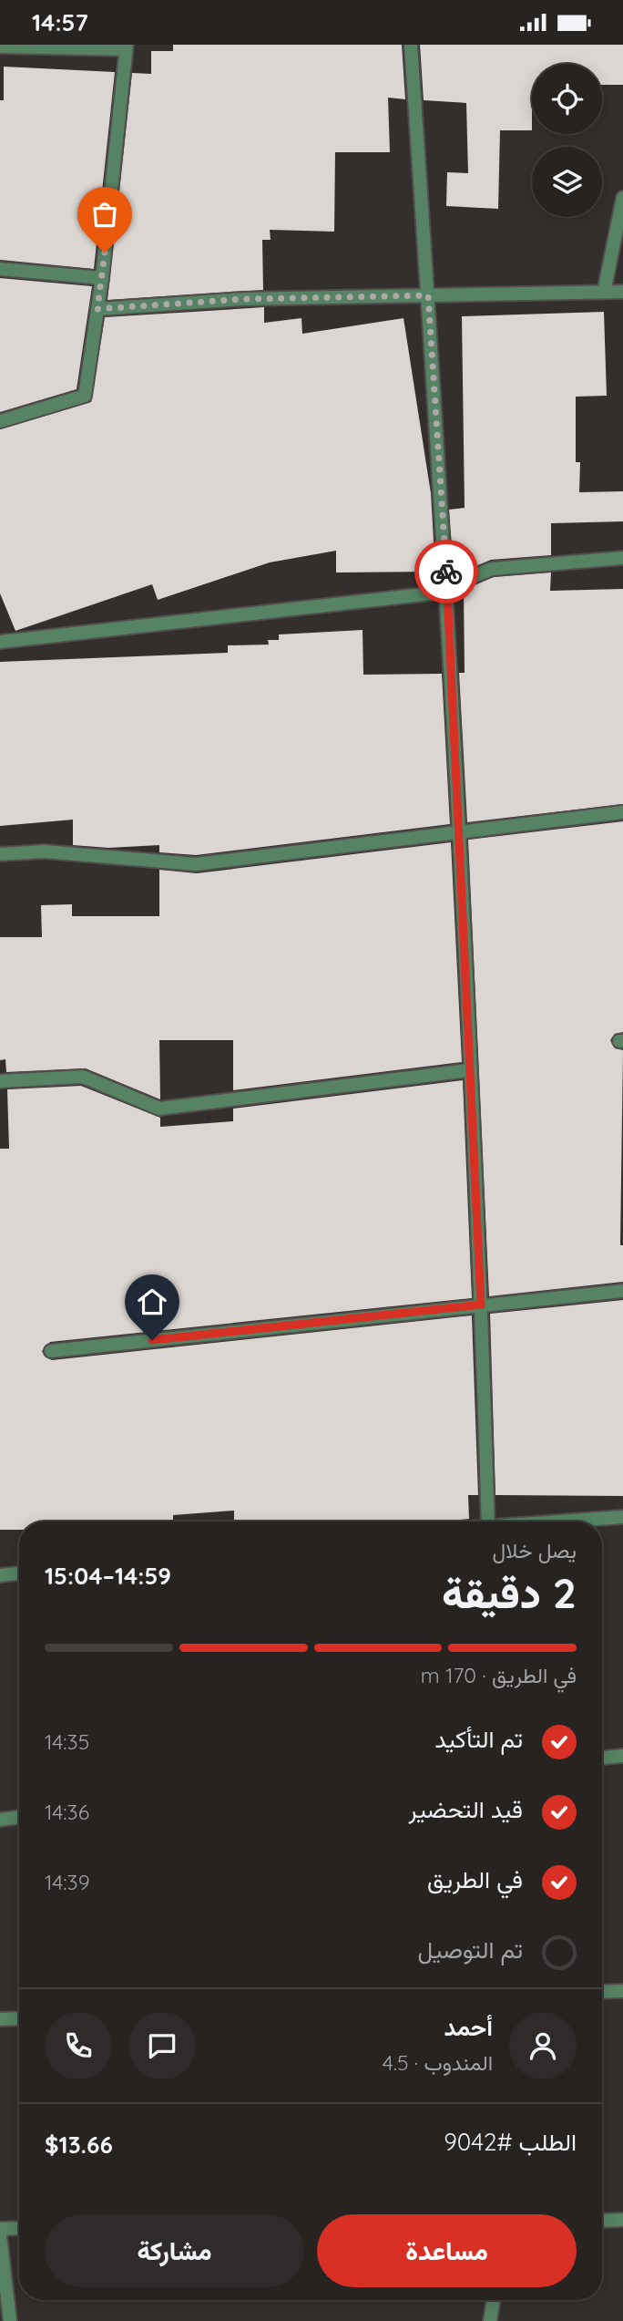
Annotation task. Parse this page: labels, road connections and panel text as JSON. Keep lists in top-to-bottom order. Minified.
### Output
{"page":{"status":"14:57","heading":["2 دقيقة","يصل خلال","14:59–15:04"],"panel":["أحمد","المندوب · 4.5","الطلب #9042","$13.66"],"bar":"في الطريق · 170 m","list":[["تم التأكيد","14:35"],["قيد التحضير","14:36"],["في الطريق","14:39"],"تم التوصيل"],"buttons":["مساعدة","مشاركة"]}}
